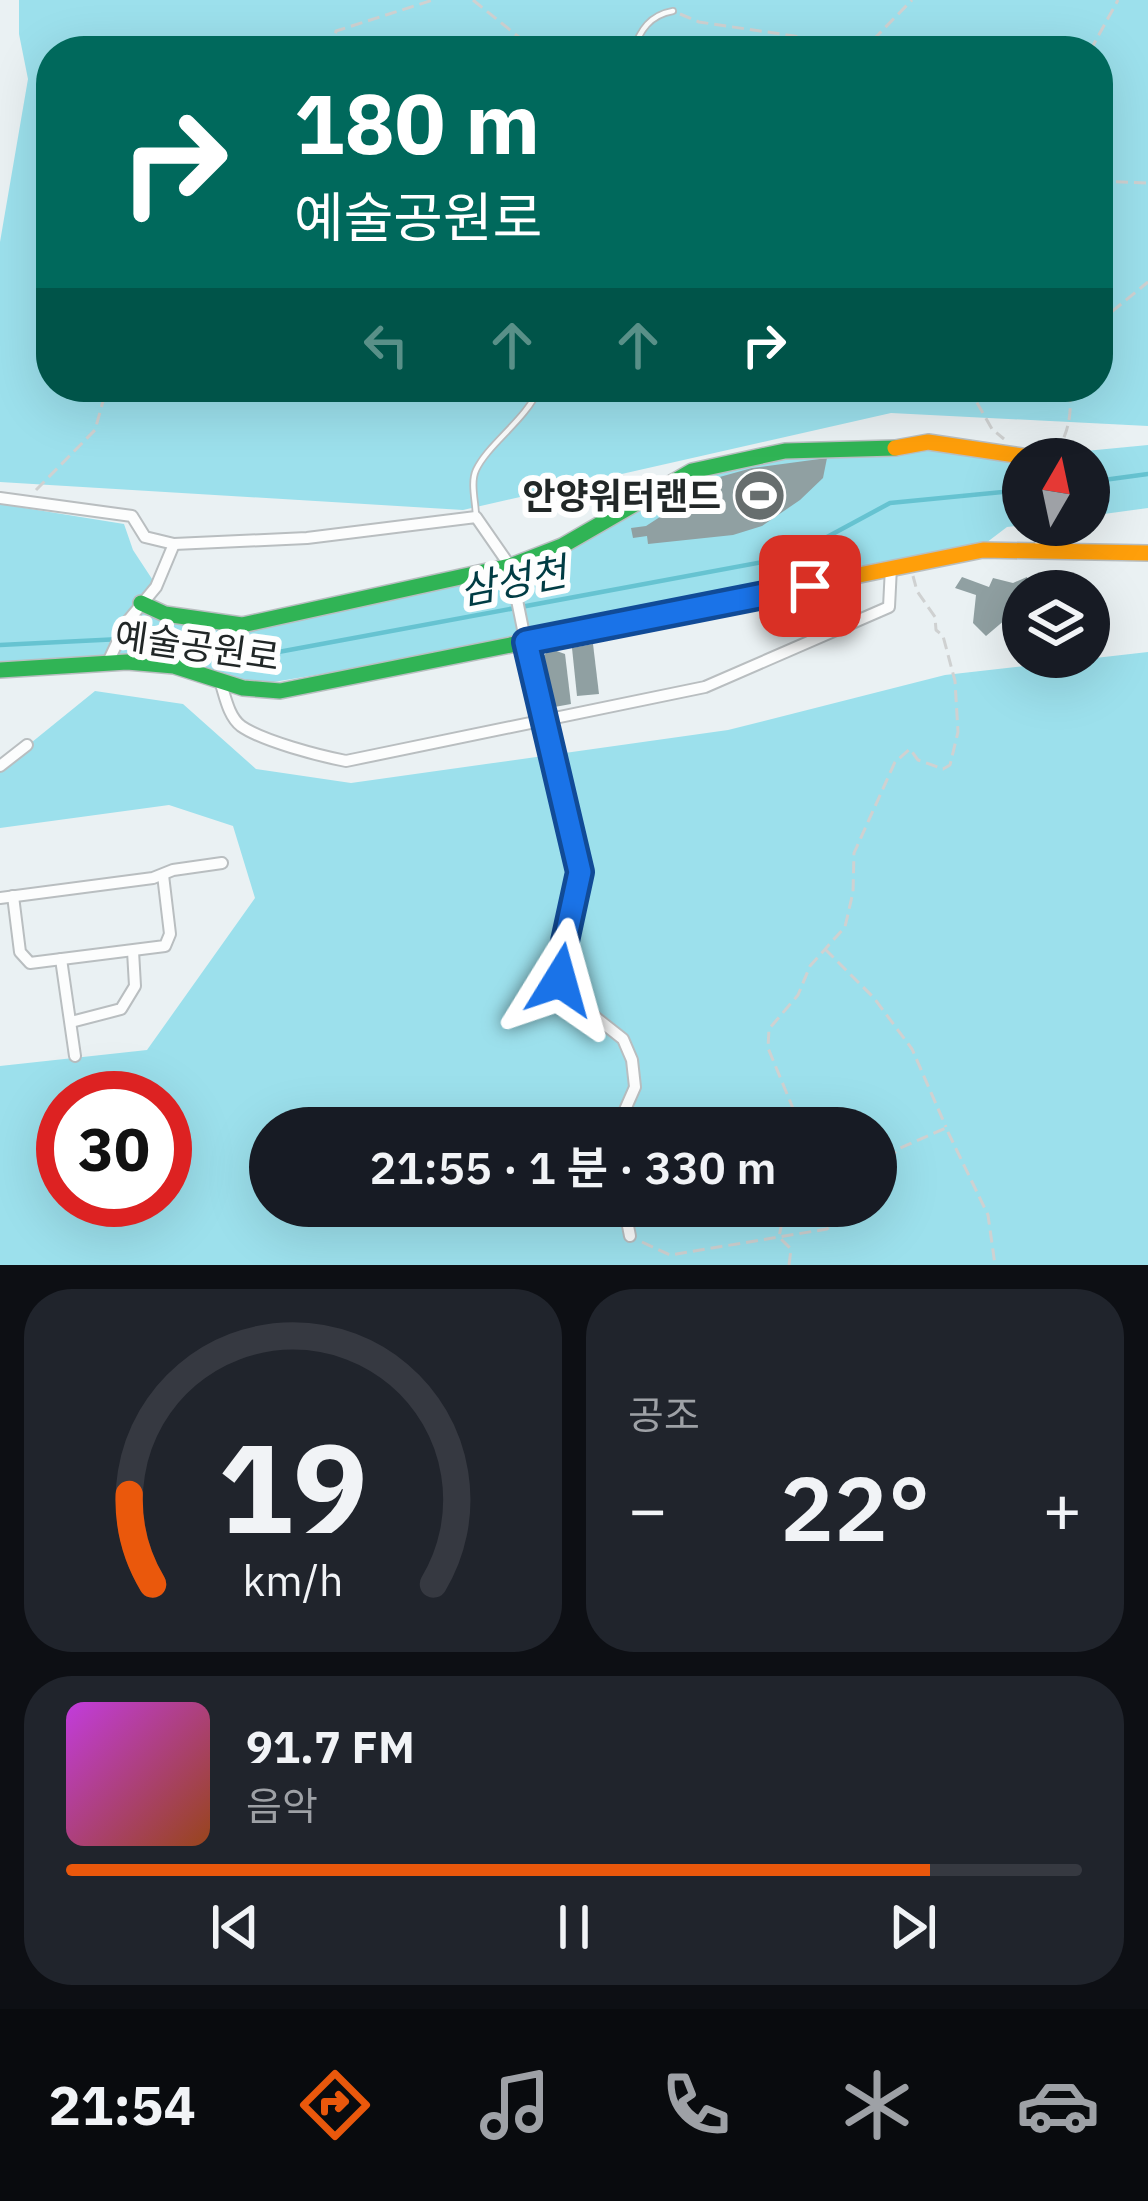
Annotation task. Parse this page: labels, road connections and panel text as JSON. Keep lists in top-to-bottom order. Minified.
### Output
{"streets":{"street":["예술공원로"]},"water":["삼성천"],"places":{"sports":["안양워터랜드"]},"north":"top","page":{"turn":["180 m","예술공원로"],"limit":"30","trip":"21:55 · 1 분 · 330 m","tile":"공조","heat":["−","22°","+"],"song":["91.7 FM","음악"],"tabs":"21:54","gauge":["19","km/h"]}}
